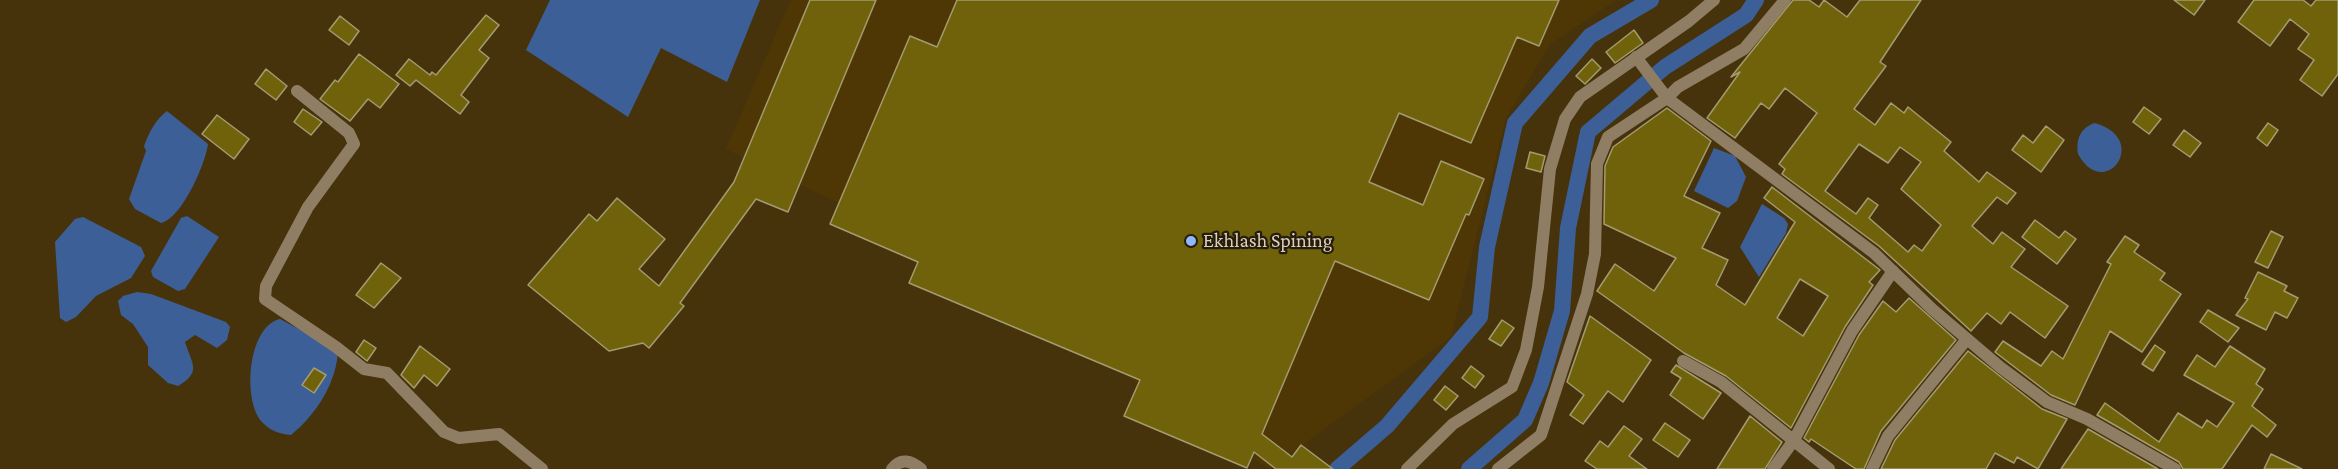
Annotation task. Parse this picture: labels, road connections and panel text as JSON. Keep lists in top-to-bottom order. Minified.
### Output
{"places":["Ekhlash Spining"]}
